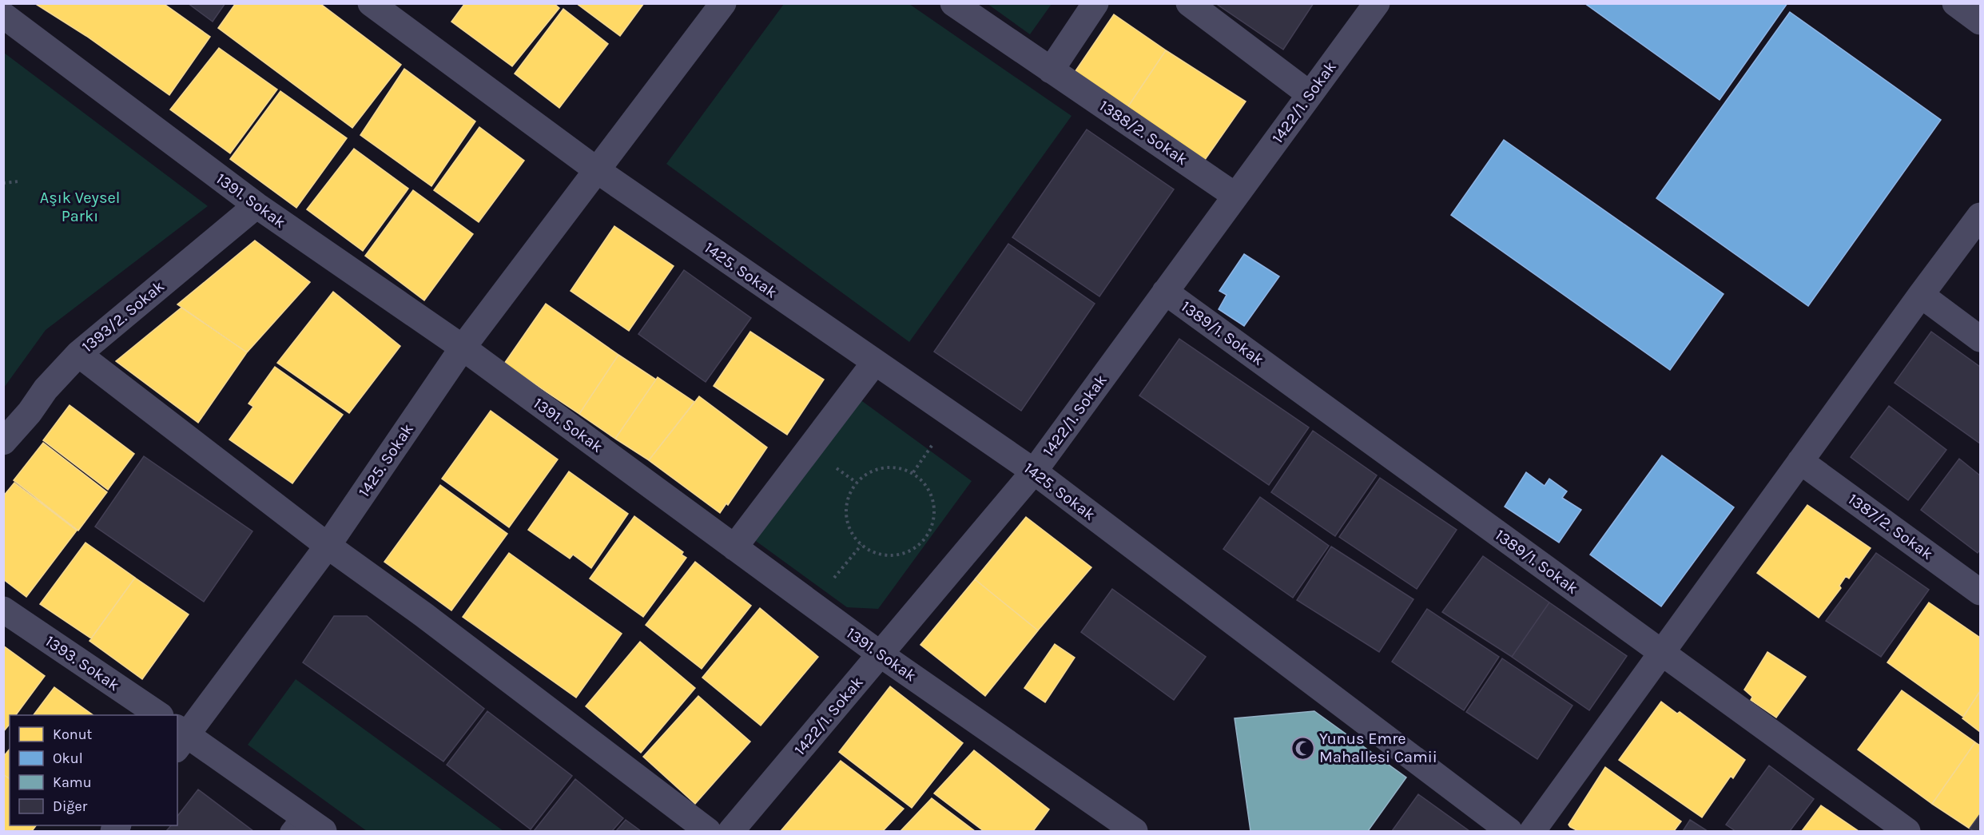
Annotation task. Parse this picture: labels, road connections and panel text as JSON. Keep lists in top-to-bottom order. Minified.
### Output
{"streets":{"street":["1422/1. Sokak","1388/2. Sokak","1391. Sokak","1425. Sokak","1393/2. Sokak","1389/1. Sokak","1387/2. Sokak","1393. Sokak"]},"crossings":[["1422/1. Sokak","1388/2. Sokak"],["1422/1. Sokak","1391. Sokak"],["1422/1. Sokak","1425. Sokak"],["1422/1. Sokak","1389/1. Sokak"],["1391. Sokak","1425. Sokak"],["1391. Sokak","1393/2. Sokak"]],"parks":["Aşık Veysel Parkı"],"places":{"mosque":["Yunus Emre Mahallesi Camii"]},"legend":["Konut","Okul","Kamu","Diğer"]}
